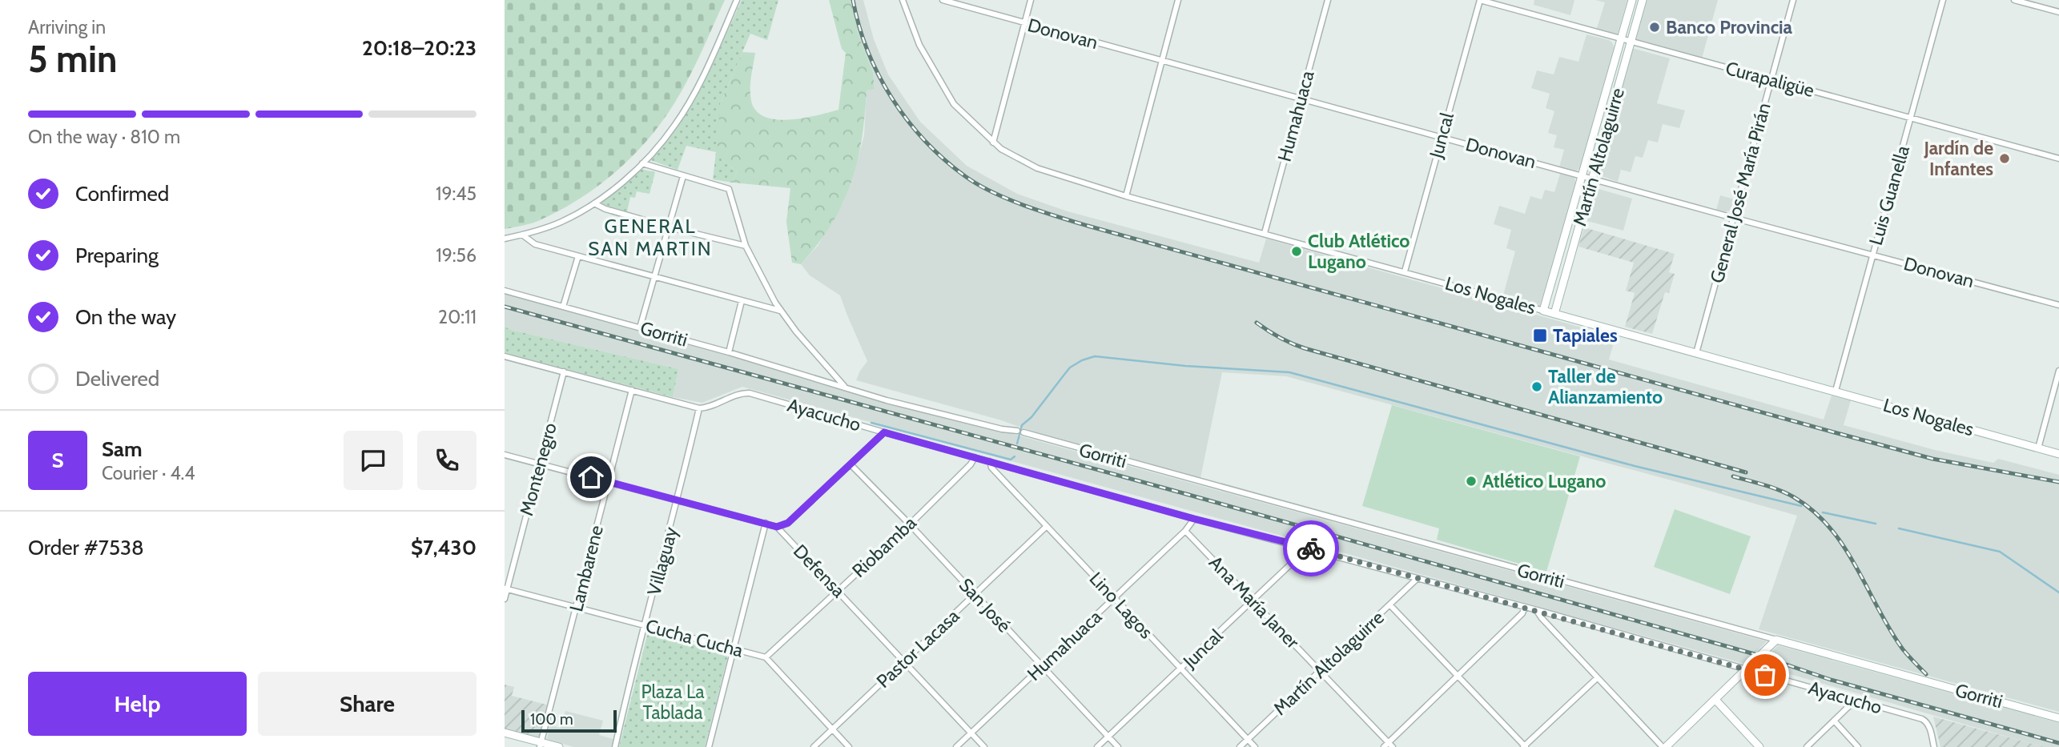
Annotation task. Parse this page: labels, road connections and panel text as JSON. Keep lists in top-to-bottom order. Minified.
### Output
{"streets":{"street":["Donovan","Curapaligüe","Humahuaca","Juncal","Martín Altolaguirre","General José María Pirán","Luis Guanella","Los Nogales","Gorriti","Ayacucho","Montenegro","Riobamba","Villaguay","Lambarene","Defensa","Ana María Janer","San José","Lino Lagos","Cucha Cucha","Pastor Lacasa"]},"crossings":[["Donovan","Humahuaca"],["Donovan","Juncal"],["Donovan","Martín Altolaguirre"],["Donovan","General José María Pirán"],["Donovan","Luis Guanella"],["Curapaligüe","Juncal"],["Curapaligüe","Martín Altolaguirre"],["Curapaligüe","General José María Pirán"],["Curapaligüe","Luis Guanella"],["Humahuaca","Los Nogales"],["Humahuaca","Ayacucho"],["Humahuaca","Defensa"],["Humahuaca","Ana María Janer"],["Humahuaca","San José"],["Humahuaca","Lino Lagos"],["Juncal","Los Nogales"],["Juncal","Ayacucho"],["Juncal","Ana María Janer"],["Juncal","San José"],["Juncal","Lino Lagos"],["Martín Altolaguirre","Los Nogales"],["Martín Altolaguirre","Ayacucho"],["Martín Altolaguirre","Ana María Janer"],["Martín Altolaguirre","Lino Lagos"],["General José María Pirán","Los Nogales"],["Luis Guanella","Los Nogales"],["Ayacucho","Riobamba"],["Ayacucho","Villaguay"],["Ayacucho","Lino Lagos"],["Montenegro","Defensa"],["Montenegro","Cucha Cucha"],["Riobamba","Defensa"],["Riobamba","San José"],["Riobamba","Cucha Cucha"],["Villaguay","Defensa"],["Villaguay","Cucha Cucha"],["Lambarene","Defensa"],["Lambarene","Cucha Cucha"],["Defensa","Pastor Lacasa"],["San José","Pastor Lacasa"],["Lino Lagos","Pastor Lacasa"],["Cucha Cucha","Pastor Lacasa"]],"districts":["GENERAL SAN MARTIN"],"parks":["Plaza La Tablada"],"places":{"other":["Banco Provincia","Jardín de Infantes","Club Atlético Lugano","Taller de Alianzamiento","Atlético Lugano"],"transit":["Tapiales"]},"scale_bar":"100 m","page":{"heading":["5 min","Arriving in","20:18–20:23"],"panel":["Sam","Courier · 4.4","Order #7538","$7,430"],"bar":"On the way · 810 m","list":[["Confirmed","19:45"],["Preparing","19:56"],["On the way","20:11"],"Delivered"],"round":"S","buttons":["Help","Share"],"scale":"100 m"}}
